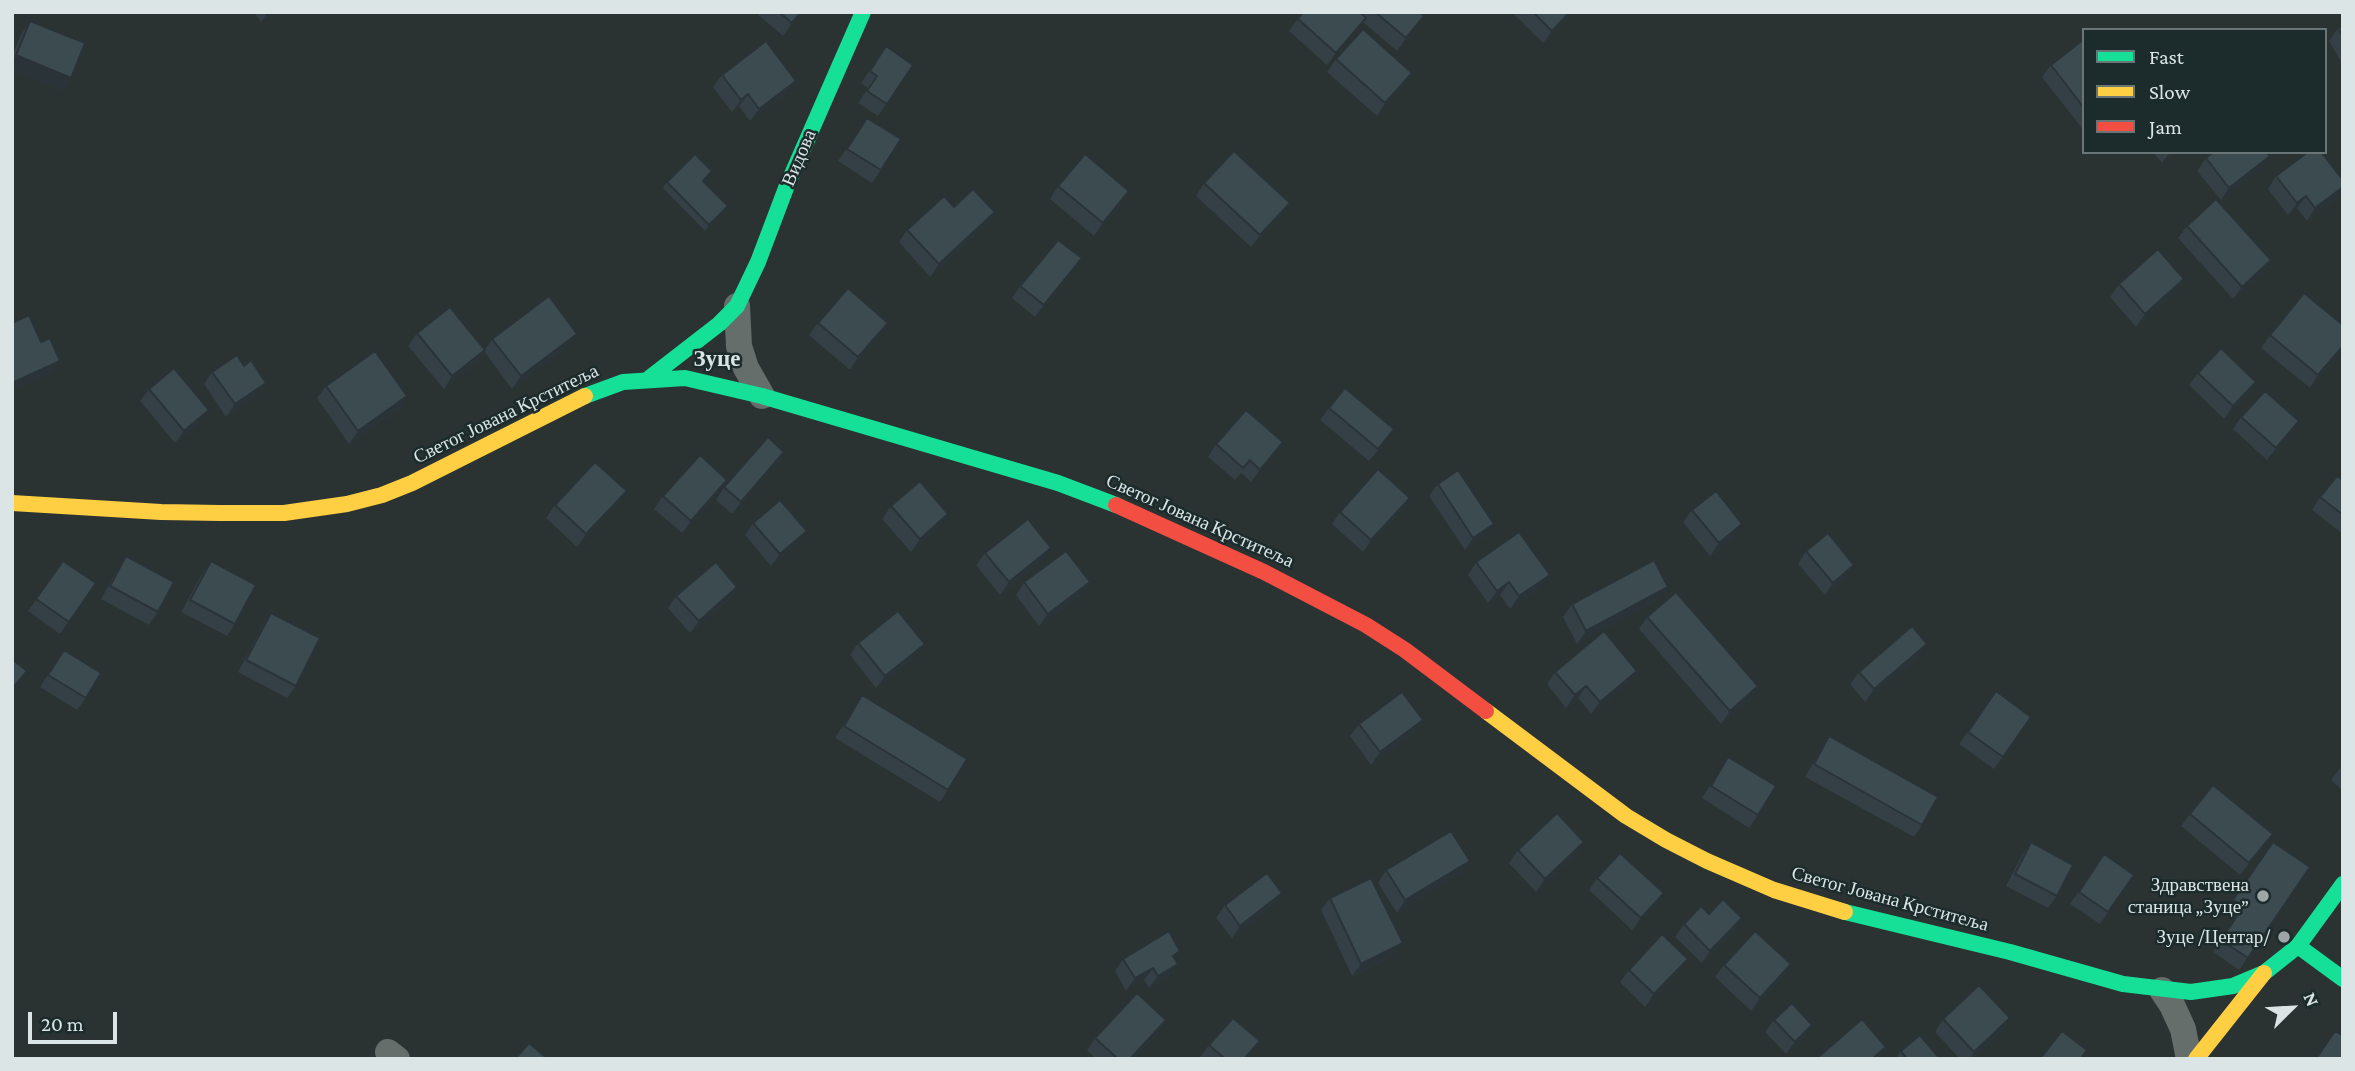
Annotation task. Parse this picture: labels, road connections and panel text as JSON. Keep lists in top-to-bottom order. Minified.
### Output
{"streets":{"street":["Видова","Светог Јована Крститеља"]},"crossings":[["Видова","Светог Јована Крститеља"]],"districts":["Зуце"],"places":["Здравствена станица „Зуце”","Зуце /Центар/"],"legend":["Fast","Slow","Jam"],"scale_bar":"20 m","north":"top right"}
